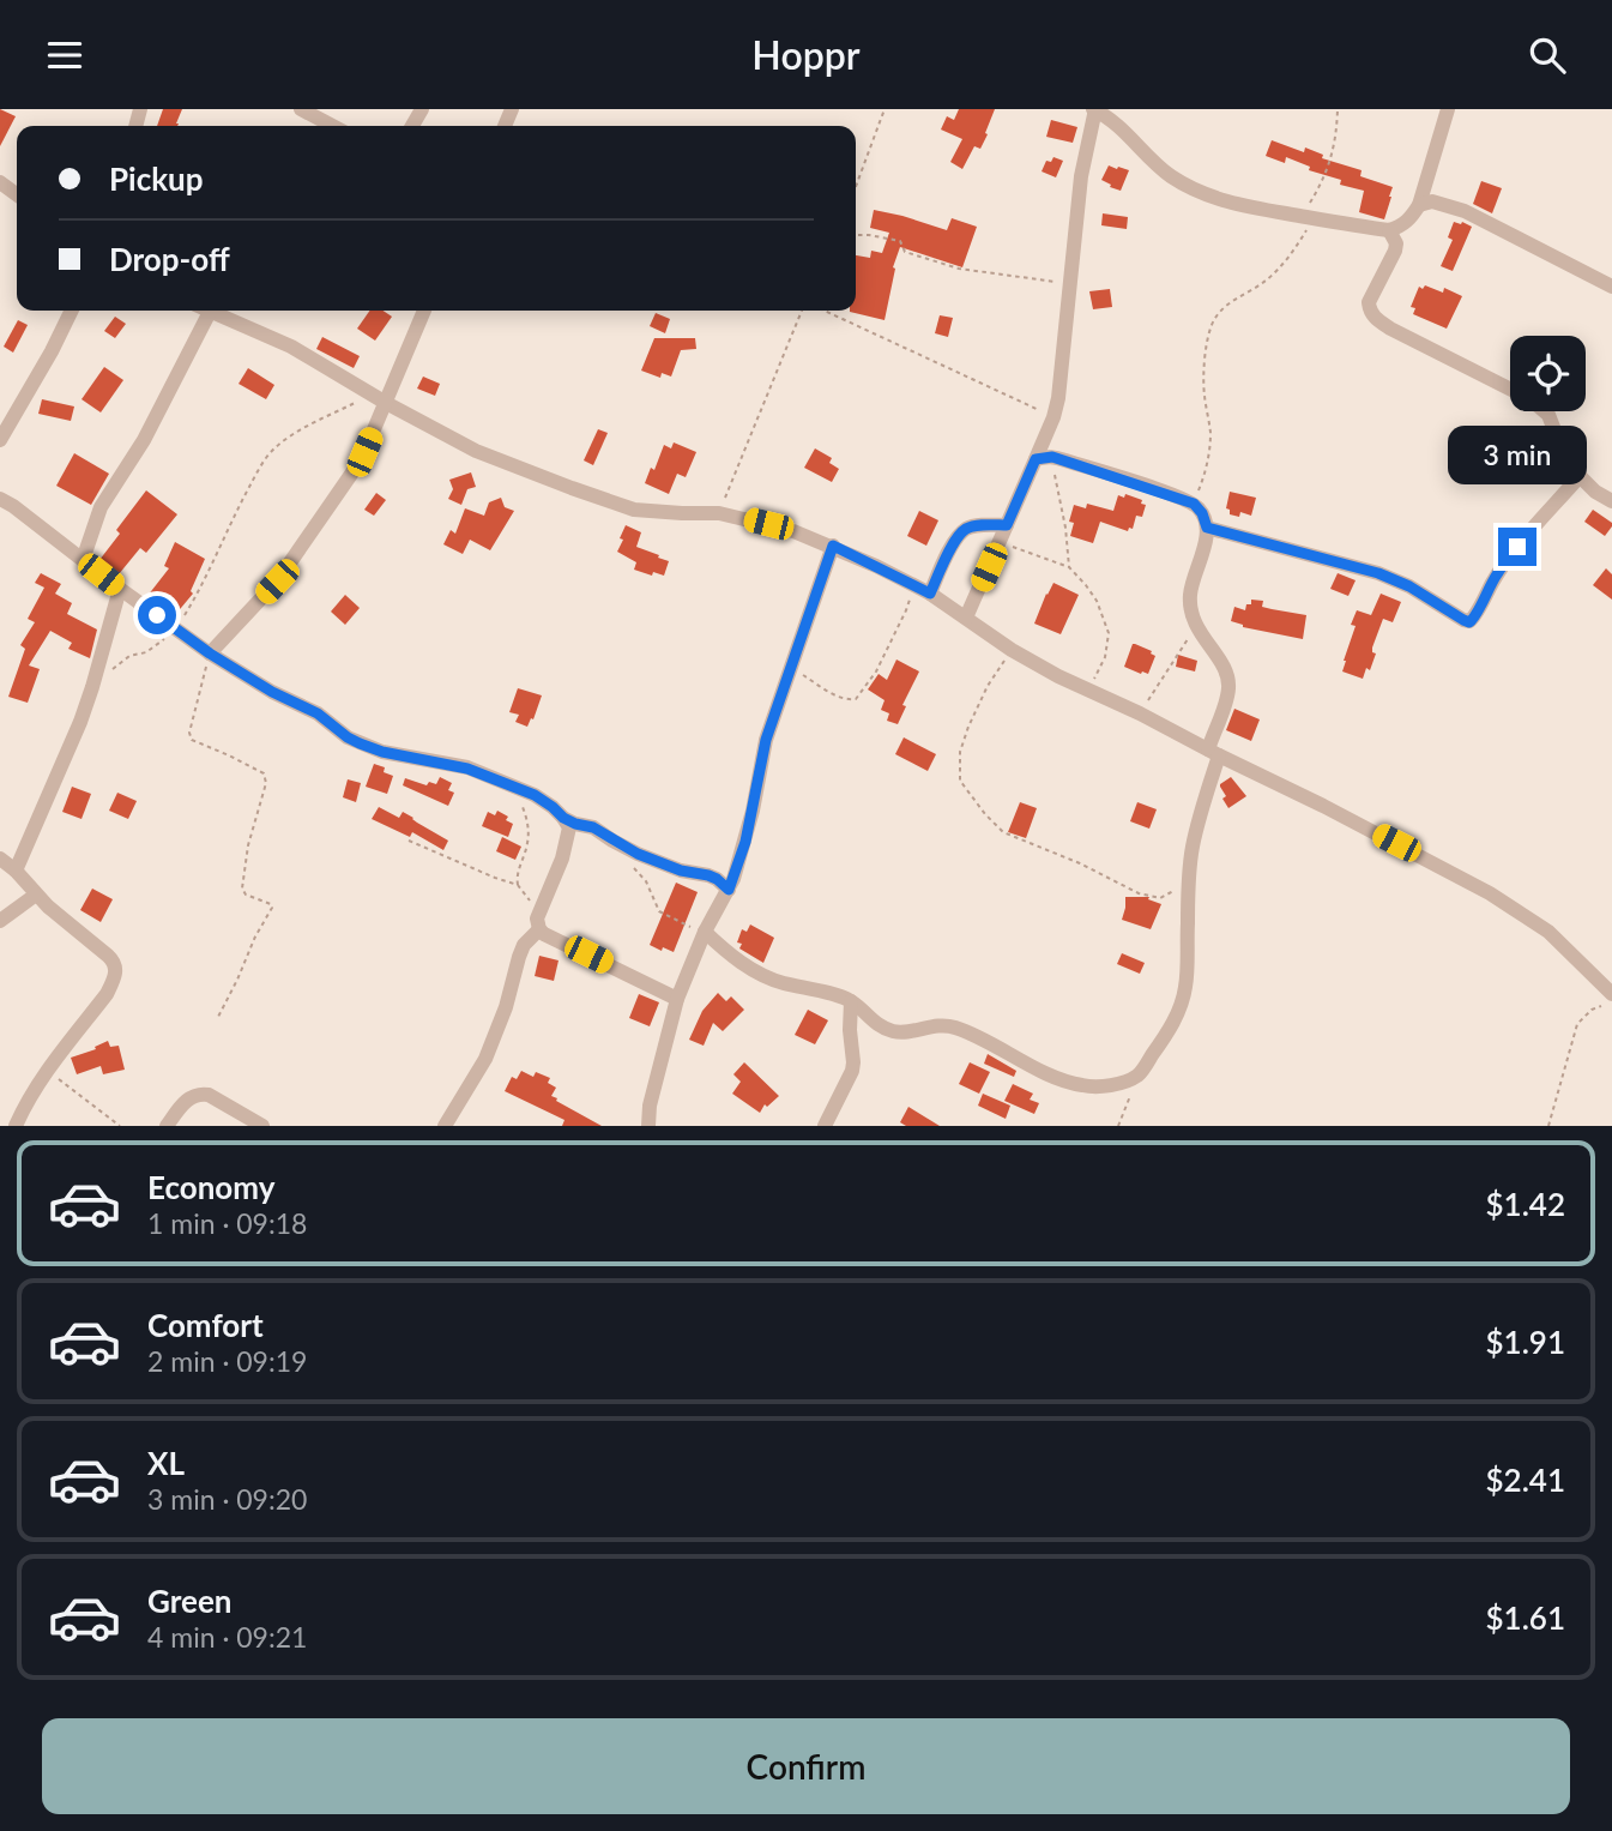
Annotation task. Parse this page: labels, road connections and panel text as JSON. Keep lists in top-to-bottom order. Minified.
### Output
{"page":{"header":"Hoppr","banner":["Pickup","Drop-off"],"bubble":"3 min","list":[{"name":"Economy","note":"1 min · 09:18","value":"$1.42"},{"name":"Comfort","note":"2 min · 09:19","value":"$1.91"},{"name":"XL","note":"3 min · 09:20","value":"$2.41"},{"name":"Green","note":"4 min · 09:21","value":"$1.61"}],"buttons":"Confirm"}}
